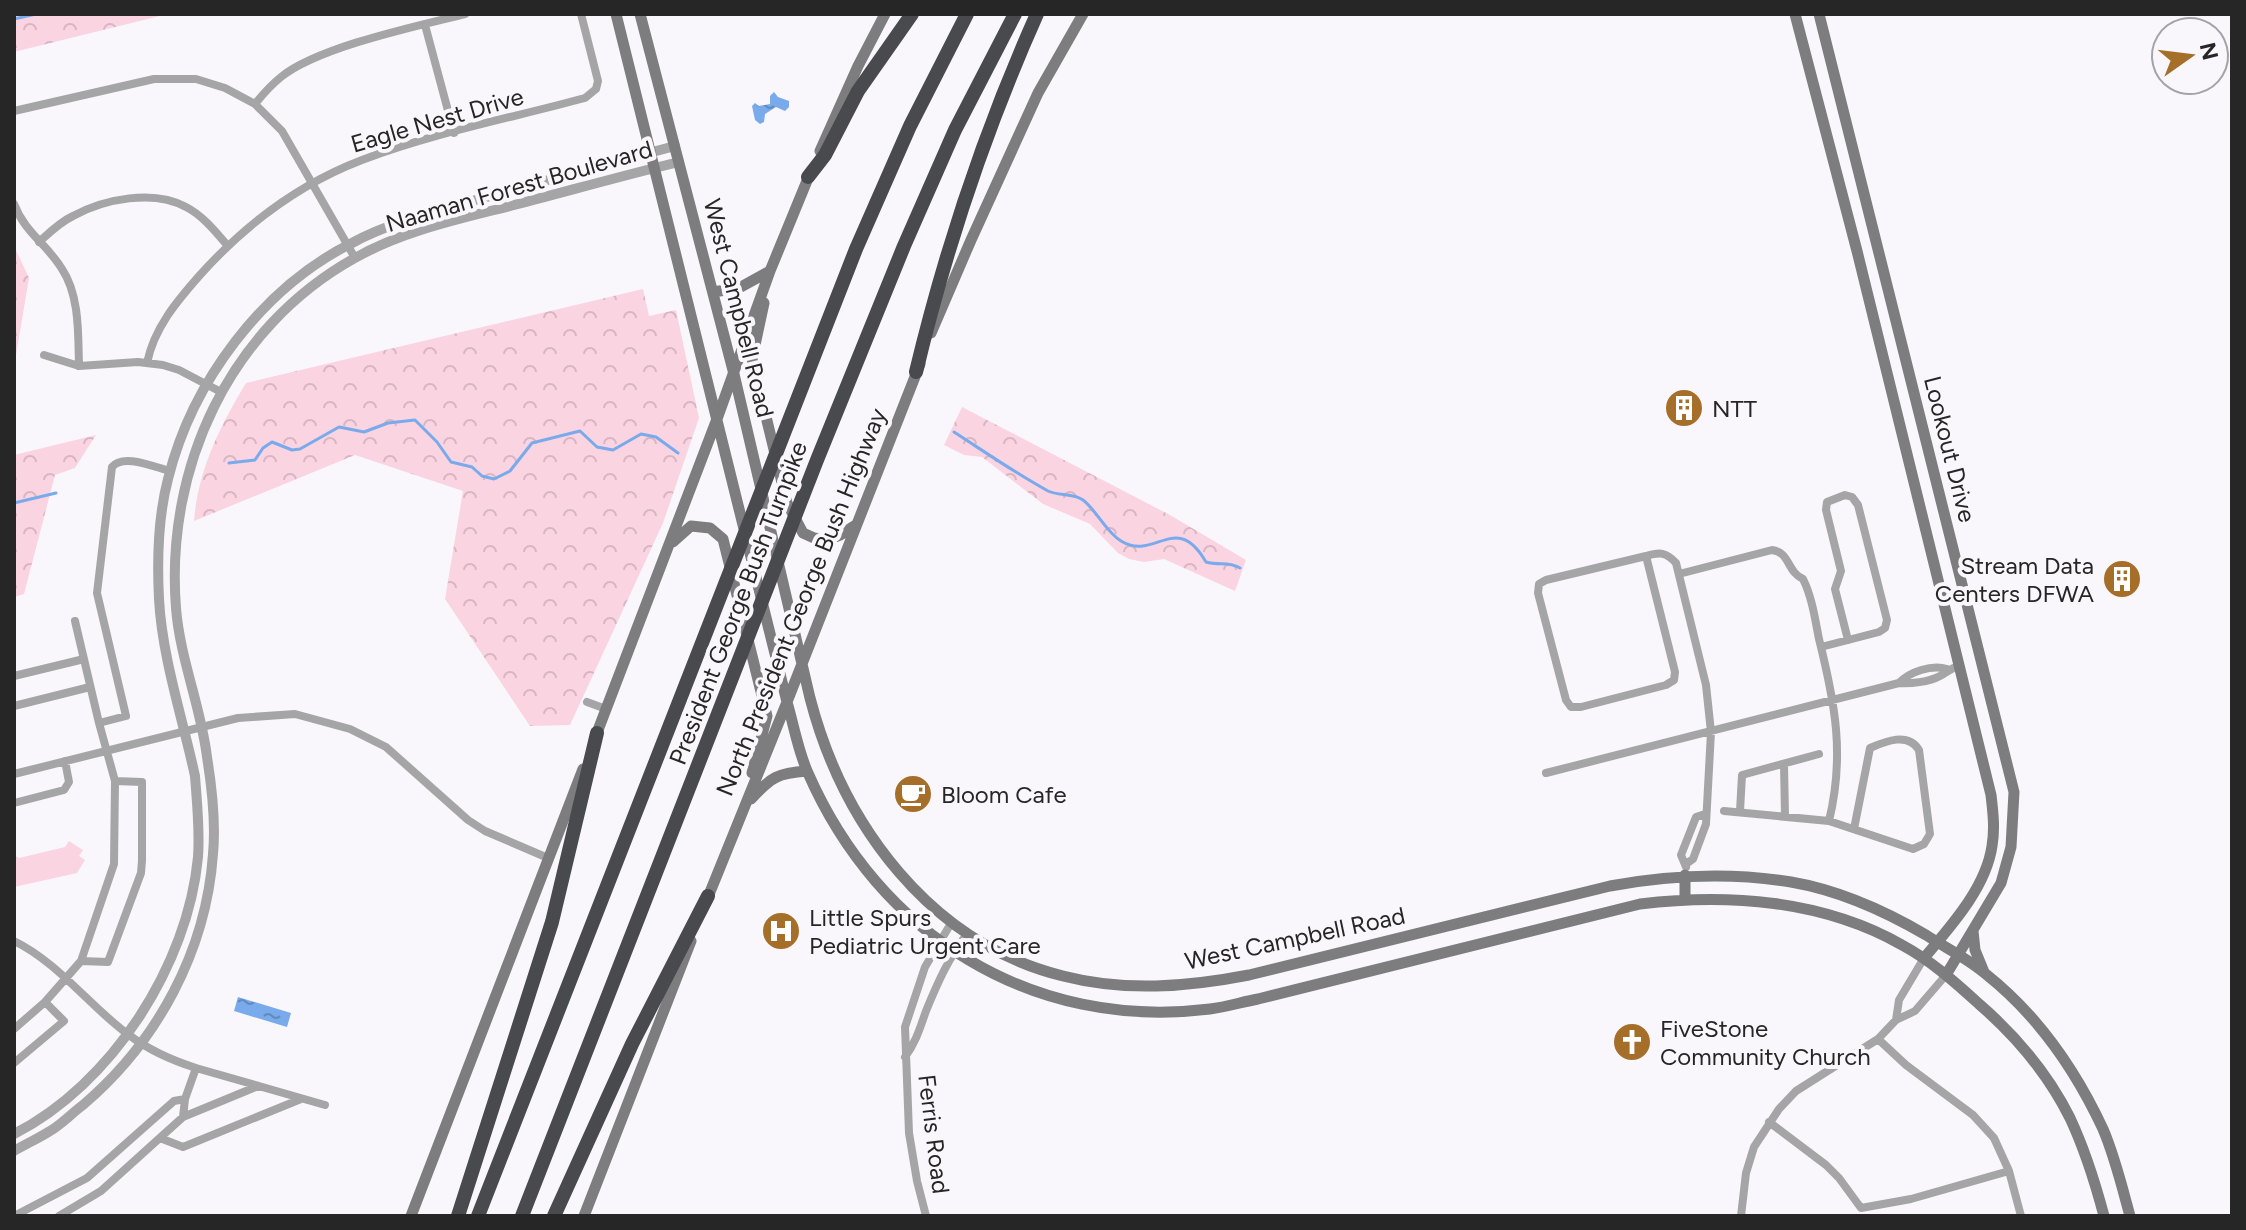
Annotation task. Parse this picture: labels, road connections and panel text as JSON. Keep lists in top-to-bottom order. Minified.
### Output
{"streets":{"highway":["President George Bush Turnpike"],"main road":["West Campbell Road","Lookout Drive","North President George Bush Highway"],"street":["Eagle Nest Drive","Naaman Forest Boulevard","Ferris Road"]},"crossings":[["Naaman Forest Boulevard","West Campbell Road"],["West Campbell Road","Lookout Drive"],["West Campbell Road","North President George Bush Highway"],["West Campbell Road","Ferris Road"]],"places":{"building":["NTT","Stream Data Centers DFWA"],"cafe":["Bloom Cafe"],"hospital":["Little Spurs Pediatric Urgent Care"],"church":["FiveStone Community Church"]},"north":"right"}
